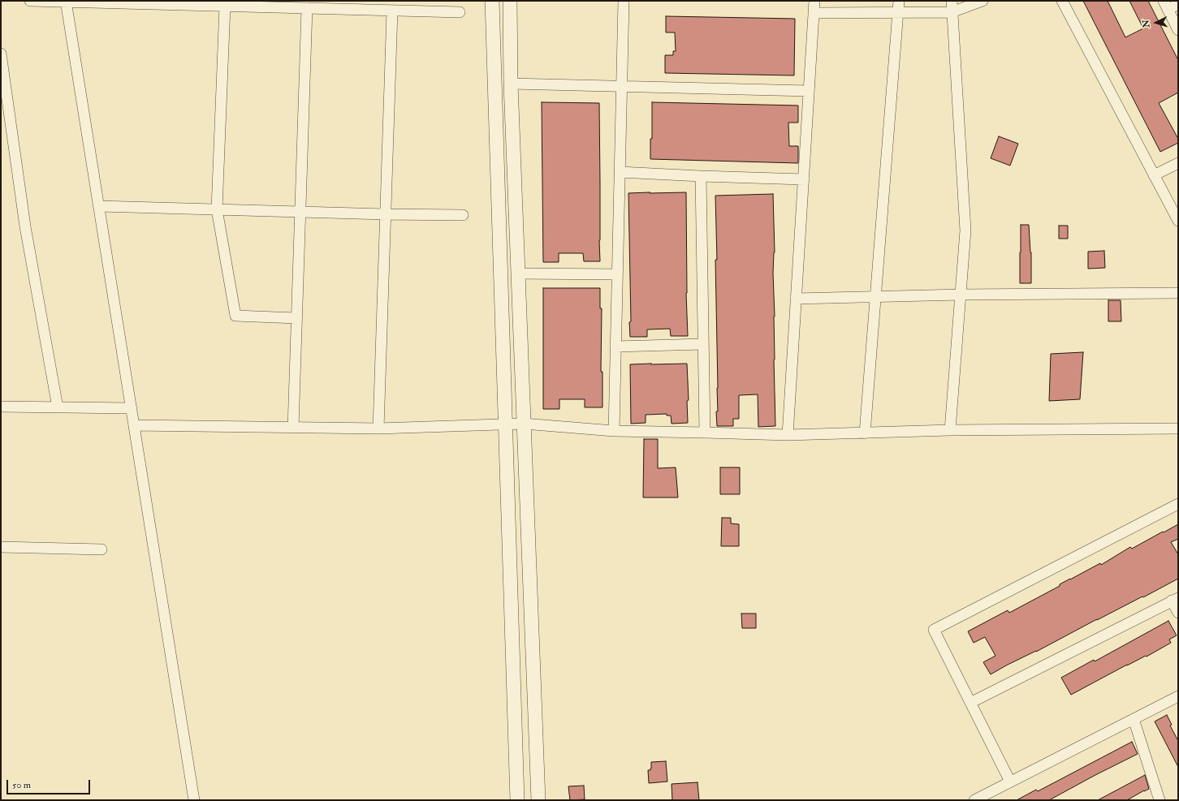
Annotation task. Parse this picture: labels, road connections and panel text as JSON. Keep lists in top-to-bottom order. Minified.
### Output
{"scale_bar":"50 m","north":"left"}
